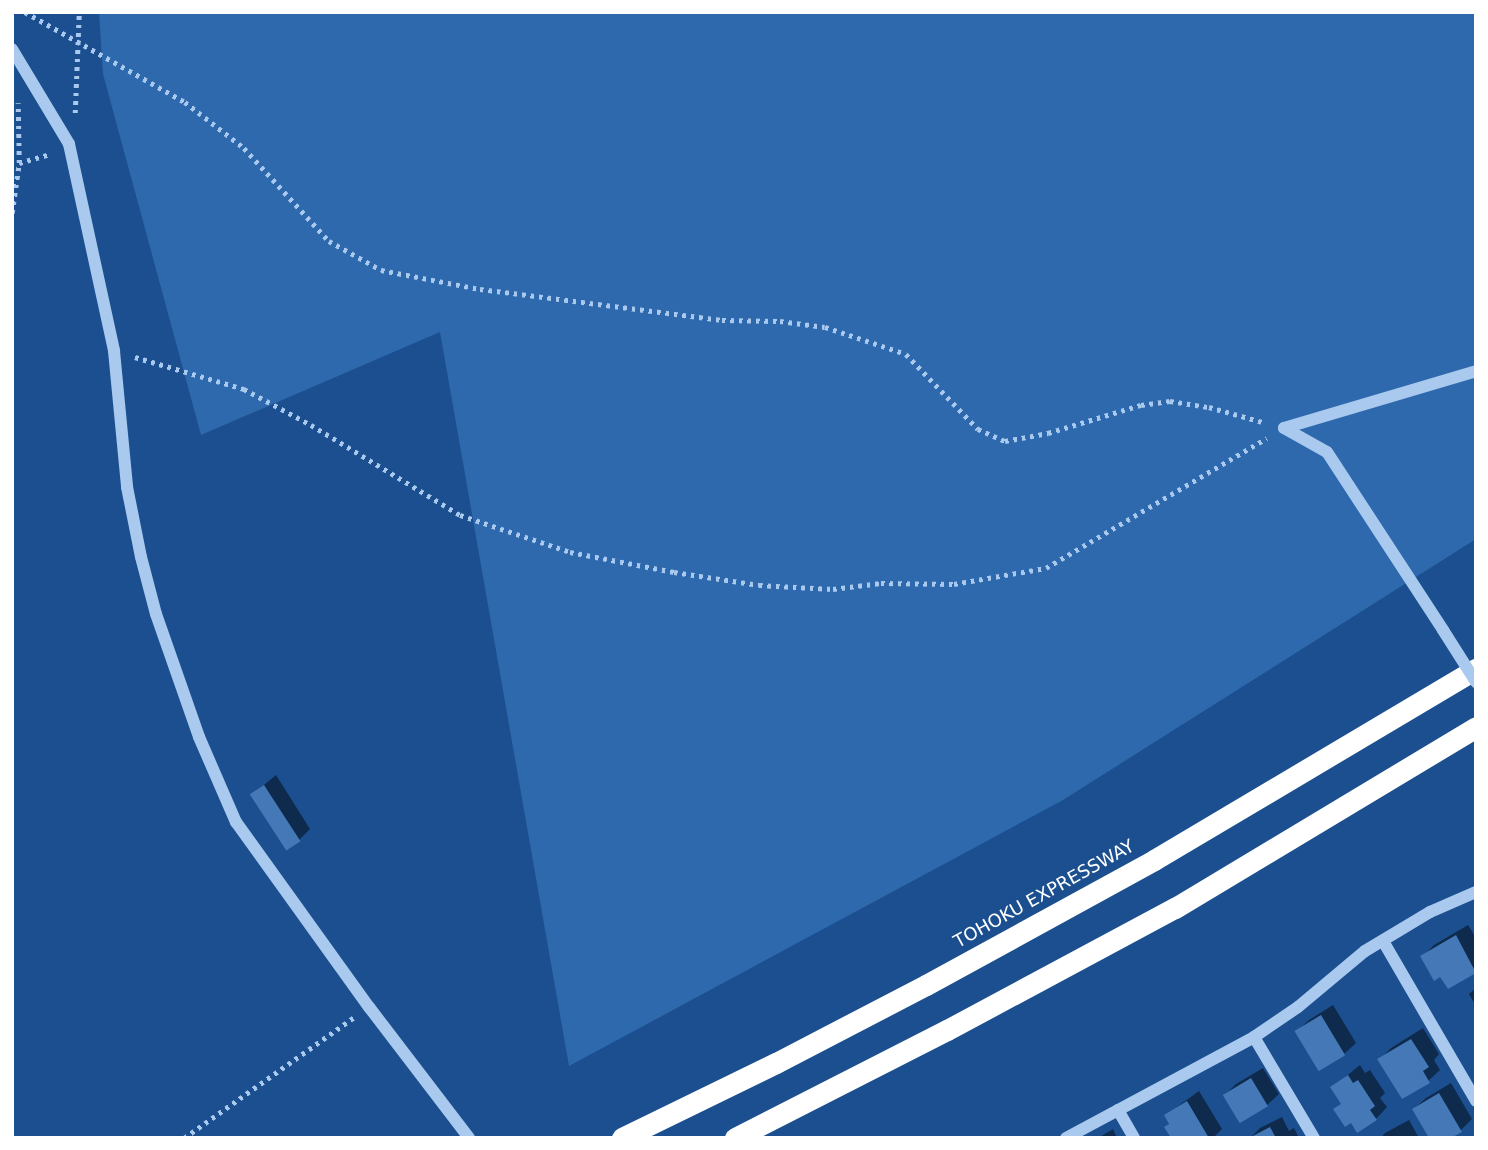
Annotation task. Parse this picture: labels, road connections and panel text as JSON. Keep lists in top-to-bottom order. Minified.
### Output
{"streets":{"highway":["TOHOKU EXPRESSWAY"]}}
